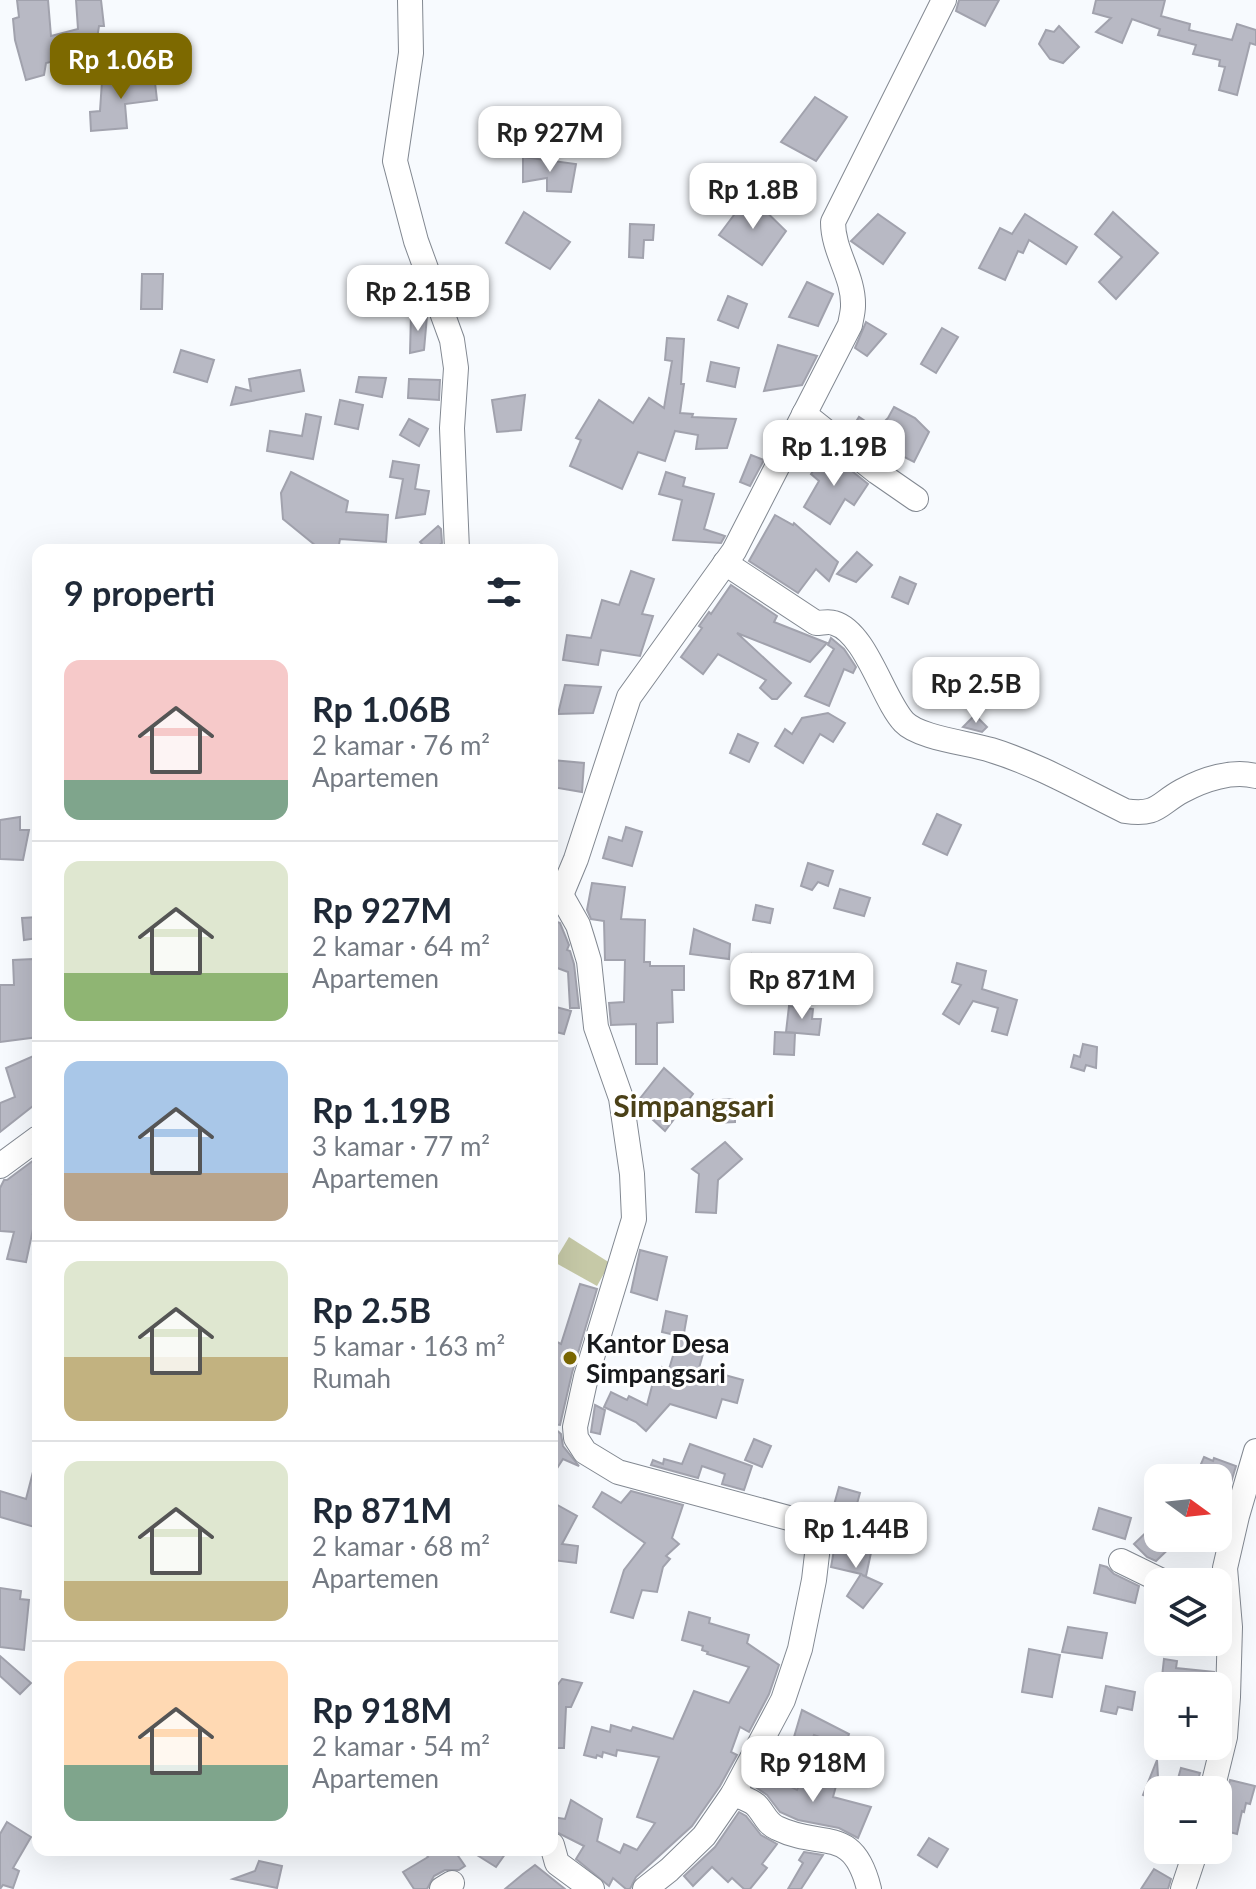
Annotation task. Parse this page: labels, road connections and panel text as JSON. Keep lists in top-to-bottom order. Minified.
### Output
{"districts":["Simpangsari"],"places":["Kantor Desa Simpangsari"],"north":"right","page":{"price":["Rp 1.06B","Rp 927M","Rp 1.8B","Rp 2.15B","Rp 1.19B","Rp 2.5B","Rp 871M","Rp 1.44B","Rp 918M"],"heading":"9 properti","list":[{"name":"Rp 1.06B","note":"2 kamar · 76 m² · Apartemen"},{"name":"Rp 927M","note":"2 kamar · 64 m² · Apartemen"},{"name":"Rp 1.19B","note":"3 kamar · 77 m² · Apartemen"},{"name":"Rp 2.5B","note":"5 kamar · 163 m² · Rumah"},{"name":"Rp 871M","note":"2 kamar · 68 m² · Apartemen"},{"name":"Rp 918M","note":"2 kamar · 54 m² · Apartemen"}],"map_buttons":["+","−"]}}
